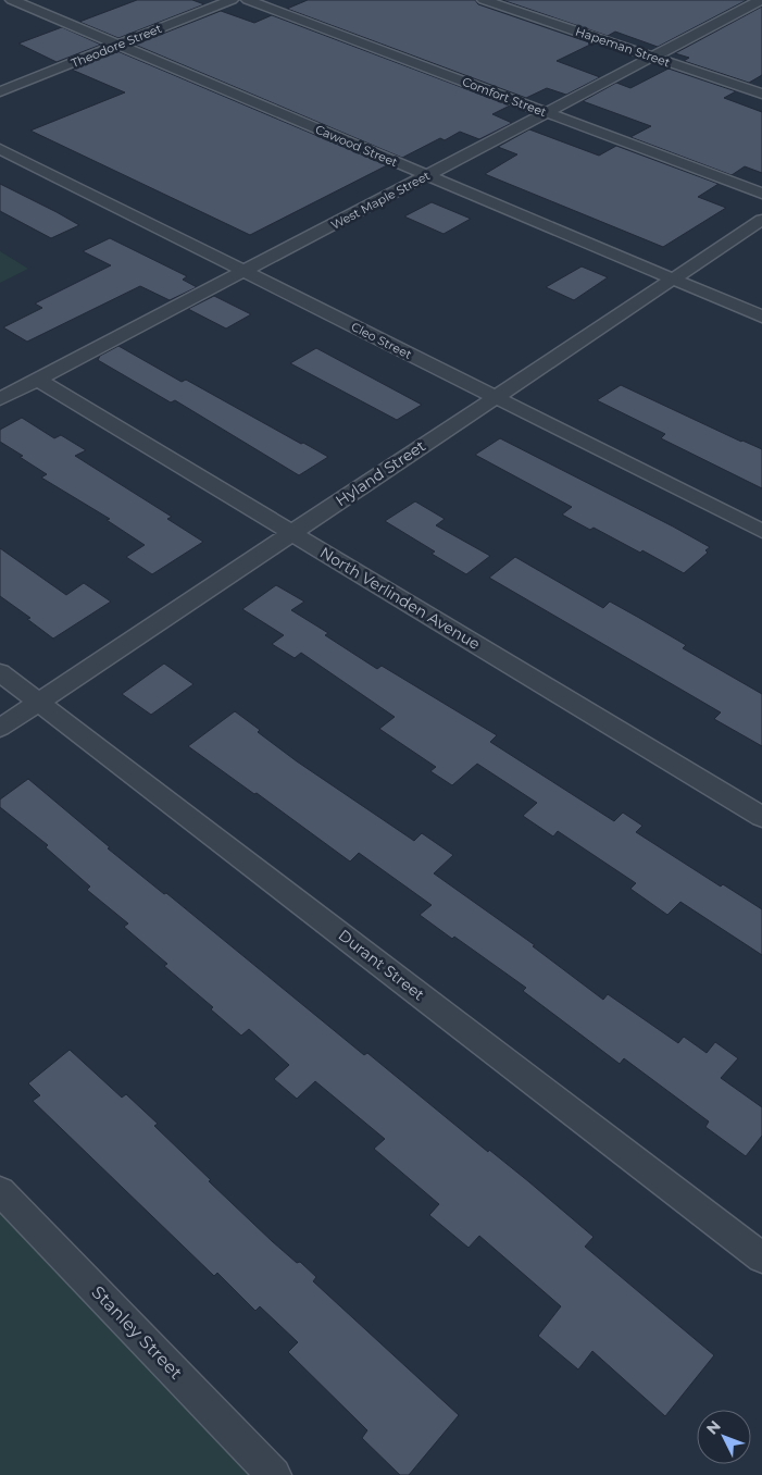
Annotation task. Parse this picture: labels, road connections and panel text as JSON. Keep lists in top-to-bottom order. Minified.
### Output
{"streets":{"street":["Theodore Street","Hapeman Street","Comfort Street","Cawood Street","West Maple Street","Cleo Street","Hyland Street","North Verlinden Avenue","Durant Street","Stanley Street"]},"crossings":[["Theodore Street","Cawood Street"],["Hapeman Street","West Maple Street"],["Comfort Street","West Maple Street"],["Cawood Street","West Maple Street"],["Cawood Street","Hyland Street"],["West Maple Street","Cleo Street"],["West Maple Street","North Verlinden Avenue"],["Cleo Street","Hyland Street"],["Hyland Street","North Verlinden Avenue"],["Hyland Street","Durant Street"]],"north":"top left"}
